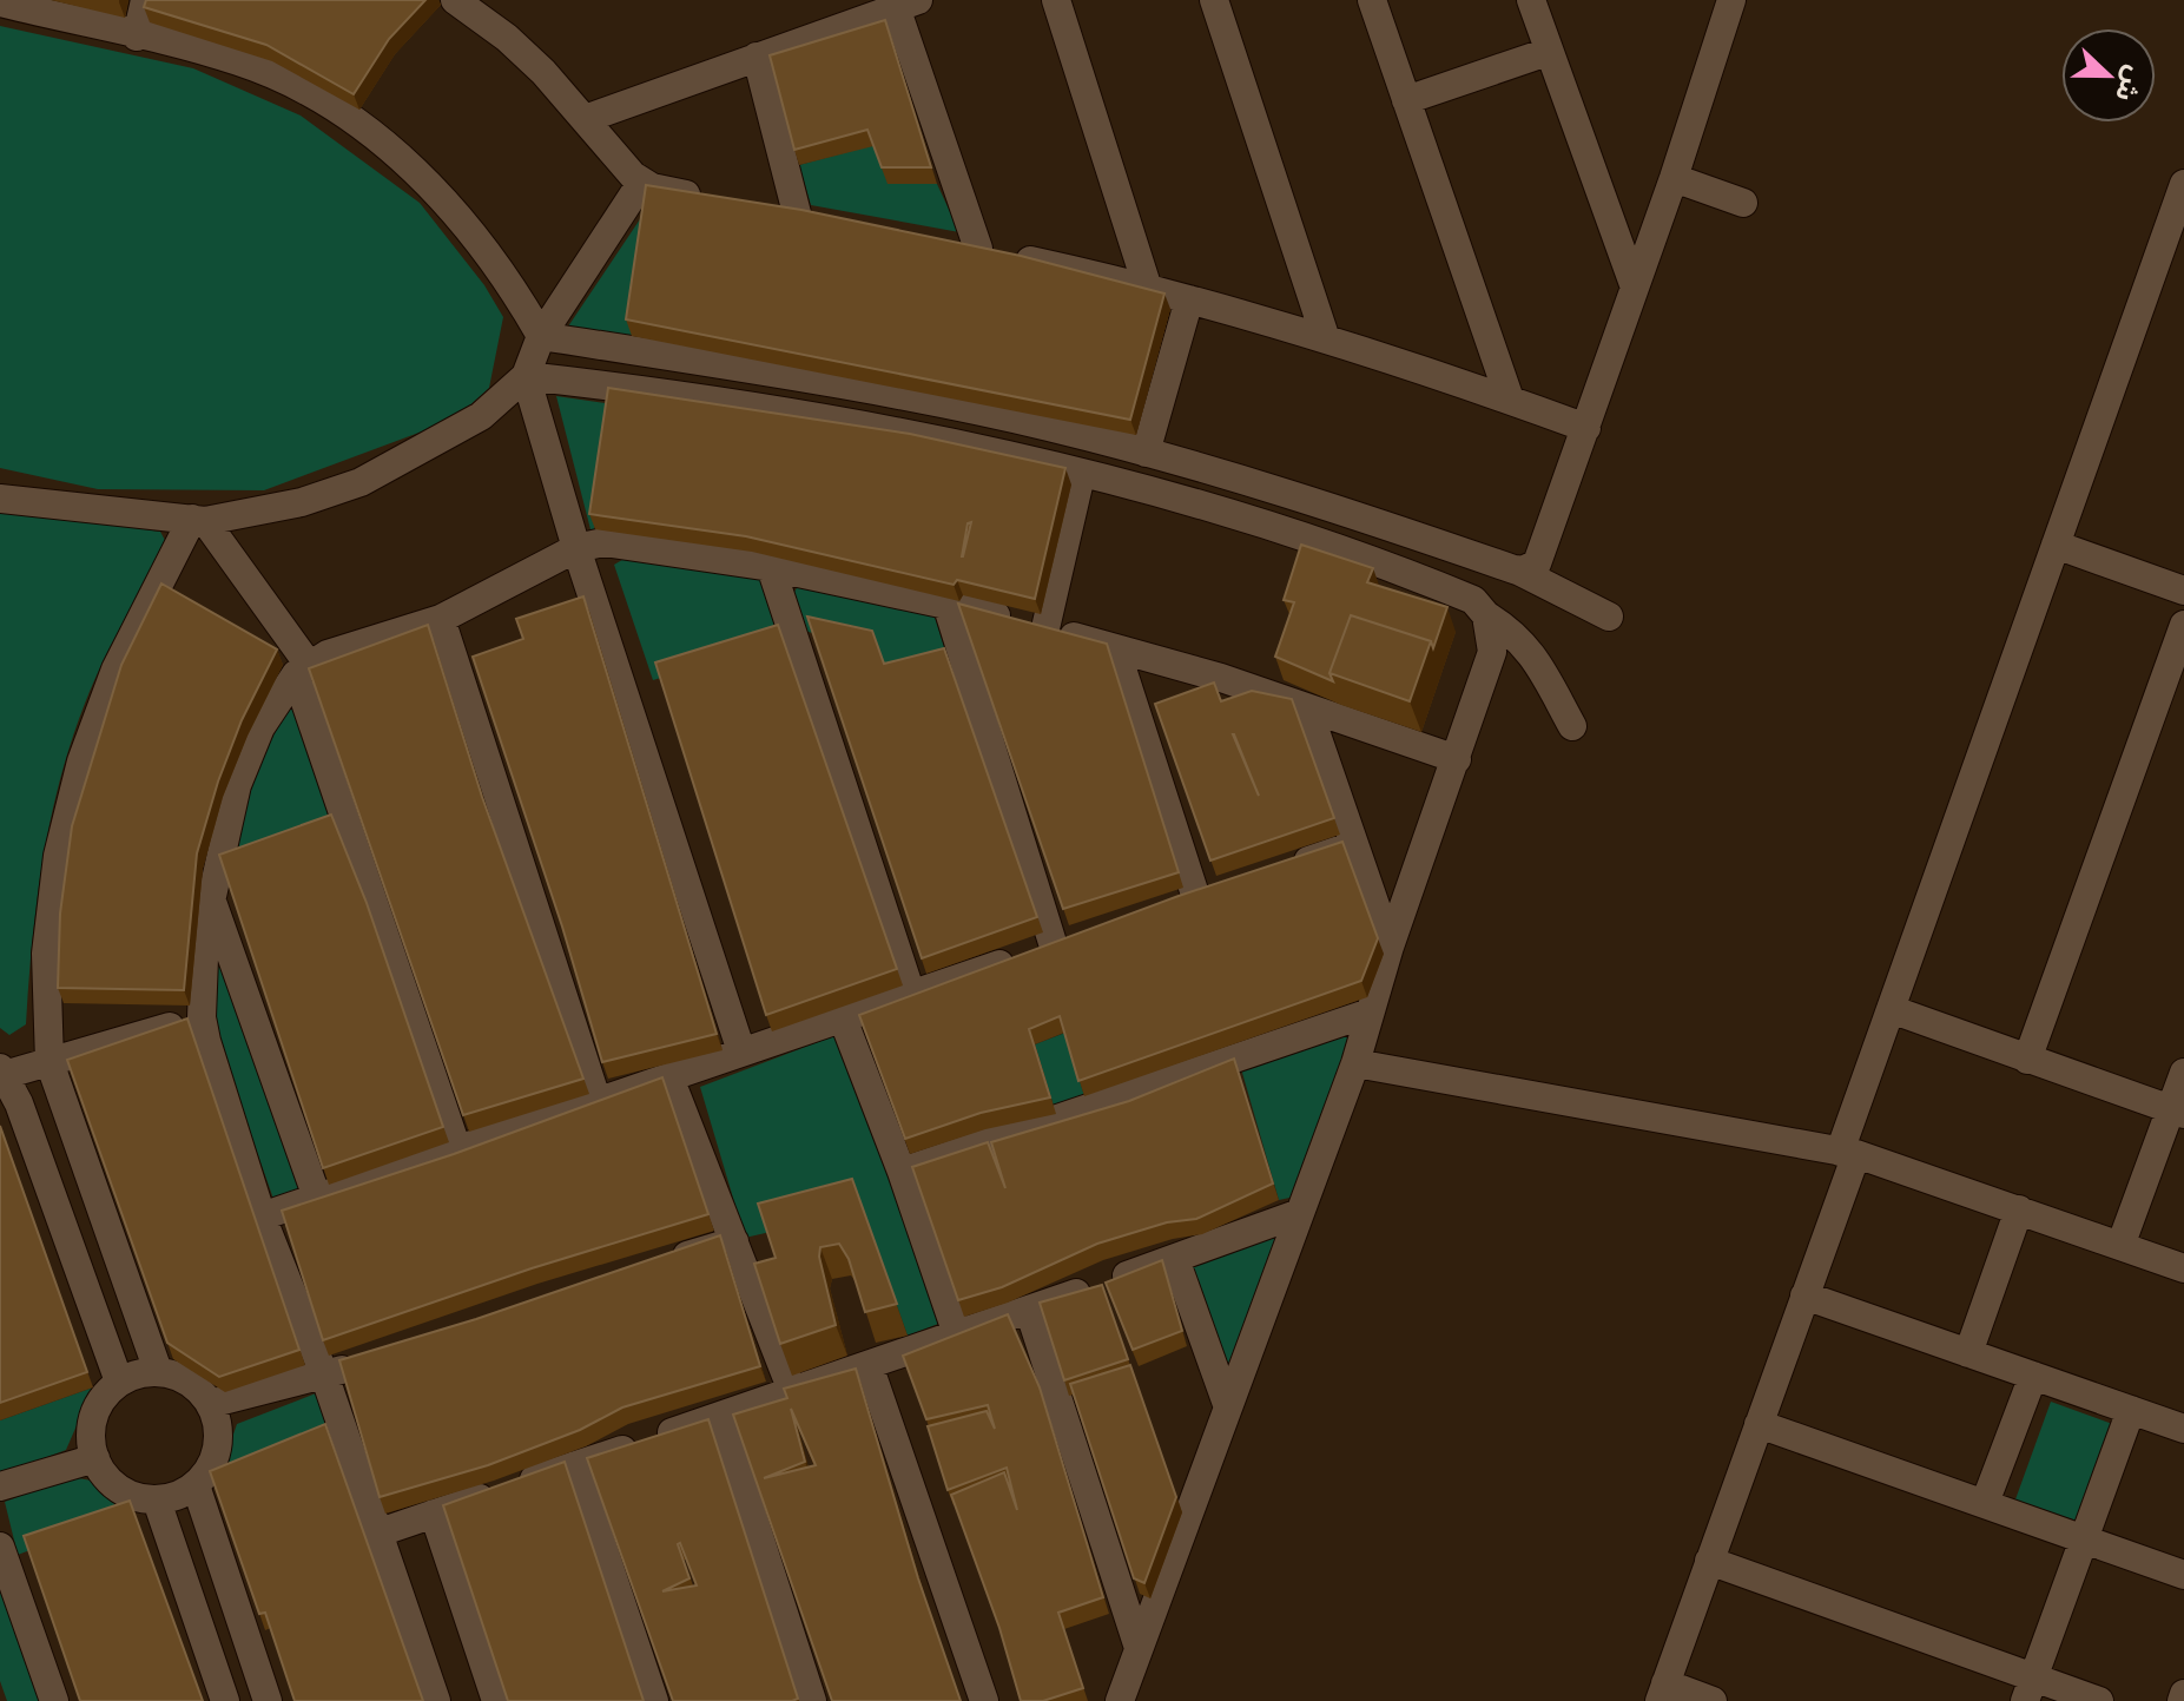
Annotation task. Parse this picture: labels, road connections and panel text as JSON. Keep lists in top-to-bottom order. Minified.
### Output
{"north":"right"}
